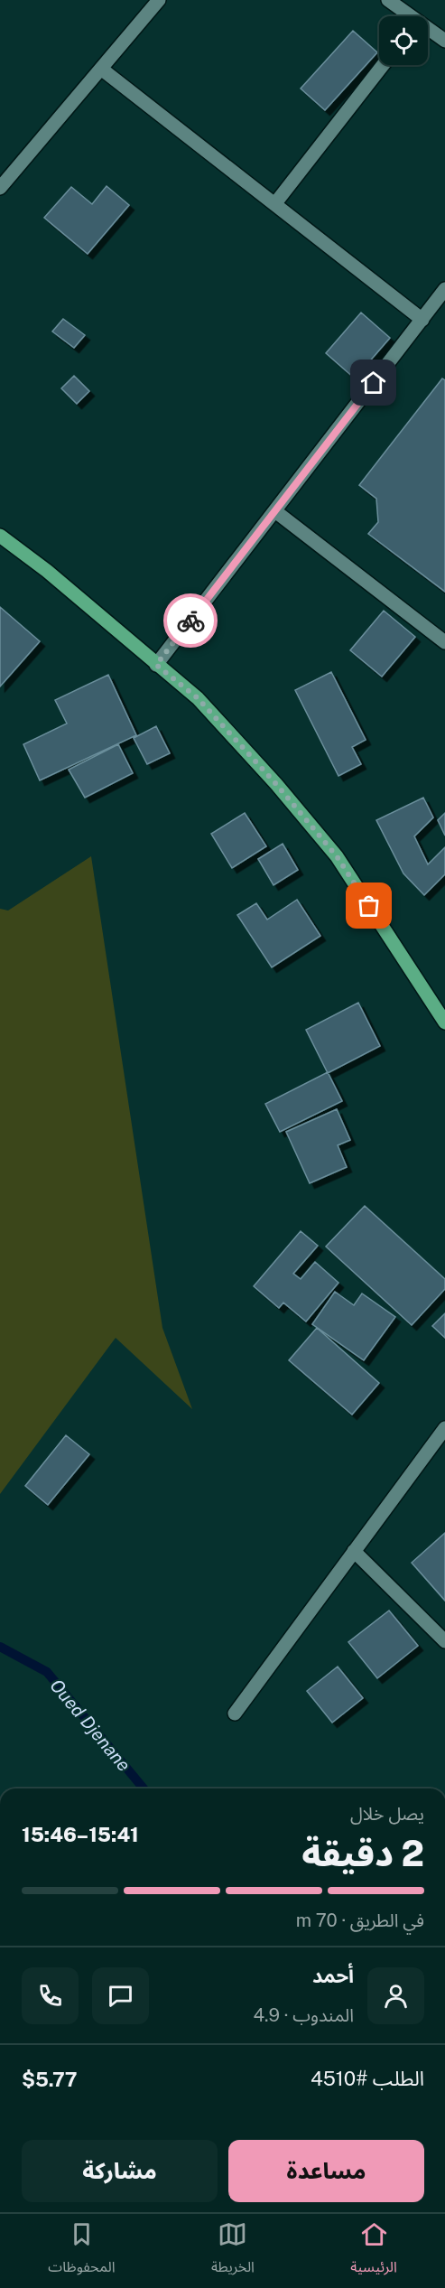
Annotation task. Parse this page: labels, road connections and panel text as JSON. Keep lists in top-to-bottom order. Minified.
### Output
{"water":["Oued Djenane"],"page":{"heading":["2 دقيقة","يصل خلال","15:41–15:46"],"panel":["أحمد","المندوب · 4.9","الطلب #4510","$5.77"],"bar":"في الطريق · 70 m","buttons":["مساعدة","مشاركة"],"tabs":["الرئيسية","الخريطة","المحفوظات"]}}
